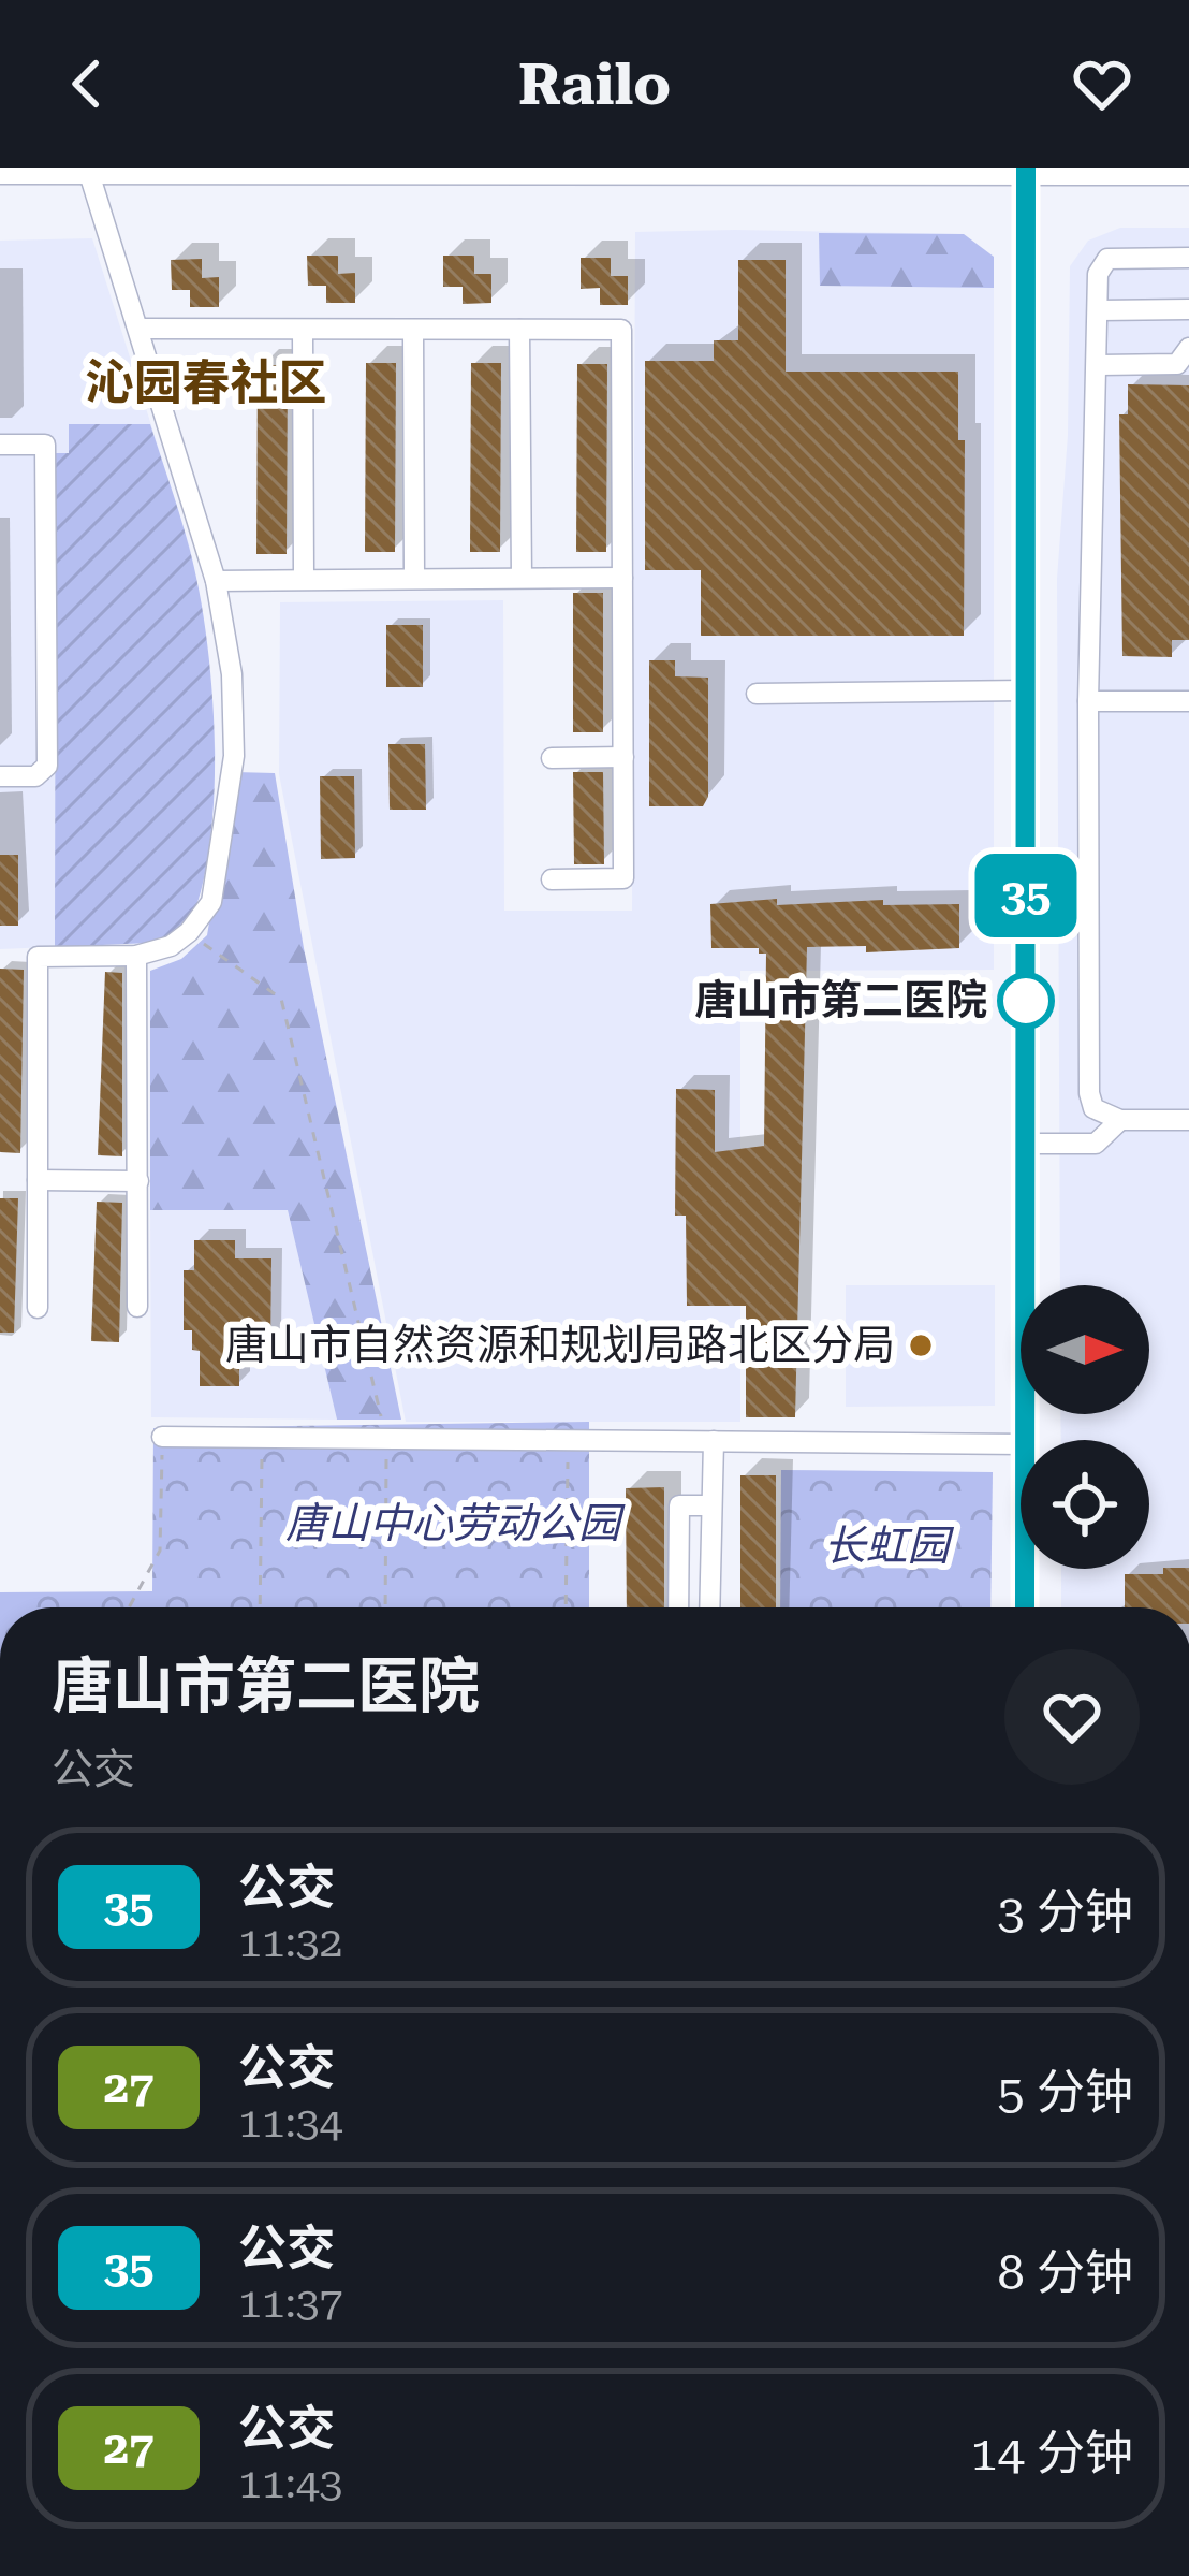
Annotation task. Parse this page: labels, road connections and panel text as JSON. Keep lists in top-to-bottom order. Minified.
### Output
{"districts":["沁园春社区"],"parks":["唐山中心劳动公园","长虹园"],"places":["唐山市第二医院","唐山市自然资源和规划局路北区分局"],"lines":["bus line 35"],"north":"right","page":{"header":"Railo","on_map":"35","heading":["唐山市第二医院","公交"],"list":[{"mark":"35","name":"公交","note":"11:32","value":"3 分钟"},{"mark":"27","name":"公交","note":"11:34","value":"5 分钟"},{"mark":"35","name":"公交","note":"11:37","value":"8 分钟"},{"mark":"27","name":"公交","note":"11:43","value":"14 分钟"}]}}
